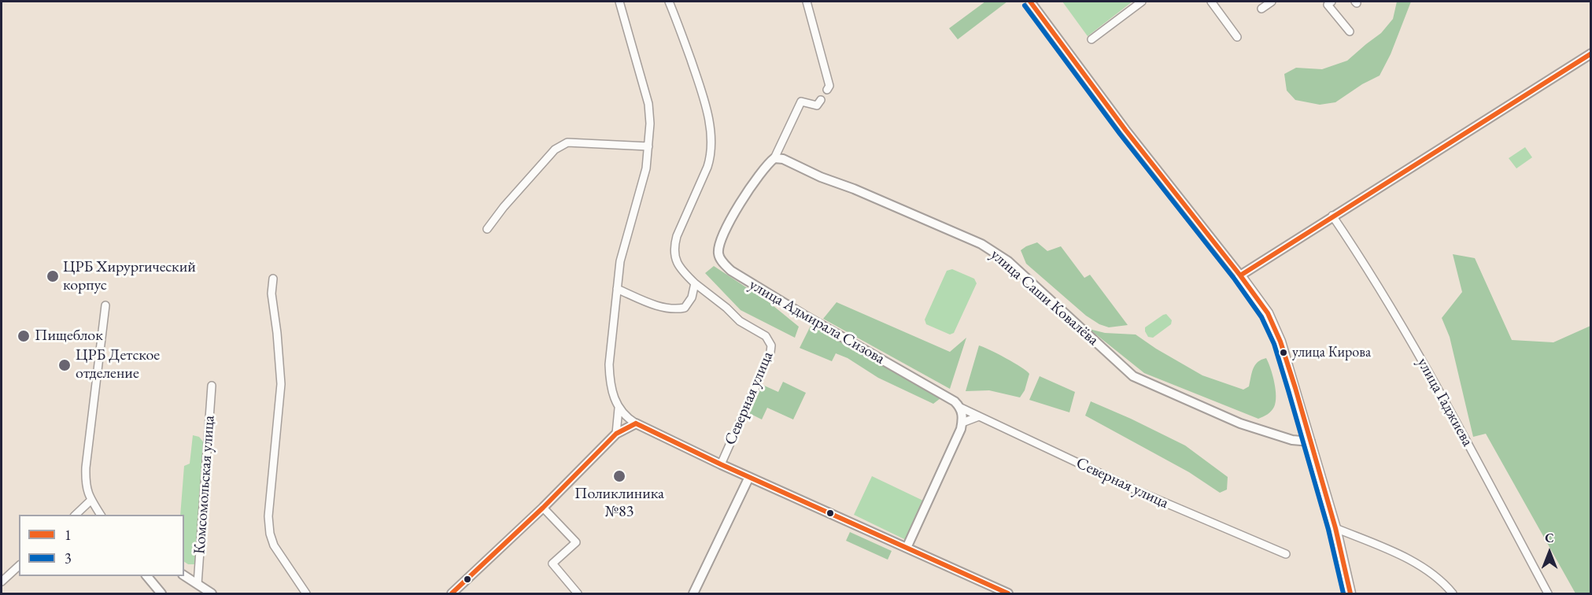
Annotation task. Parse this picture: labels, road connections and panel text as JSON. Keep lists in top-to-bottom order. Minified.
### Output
{"streets":{"street":["улица Саши Ковалёва","улица Адмирала Сизова","Северная улица","улица Гаджиева","Комсомольская улица"]},"crossings":[["улица Саши Ковалёва","улица Адмирала Сизова"],["улица Адмирала Сизова","Северная улица"]],"places":["ЦРБ Хирургический корпус","Пищеблок","улица Кирова","ЦРБ Детское отделение","Поликлиника №83"],"lines":["transit line 1","transit line 3"],"legend":["1","3"],"north":"top"}
